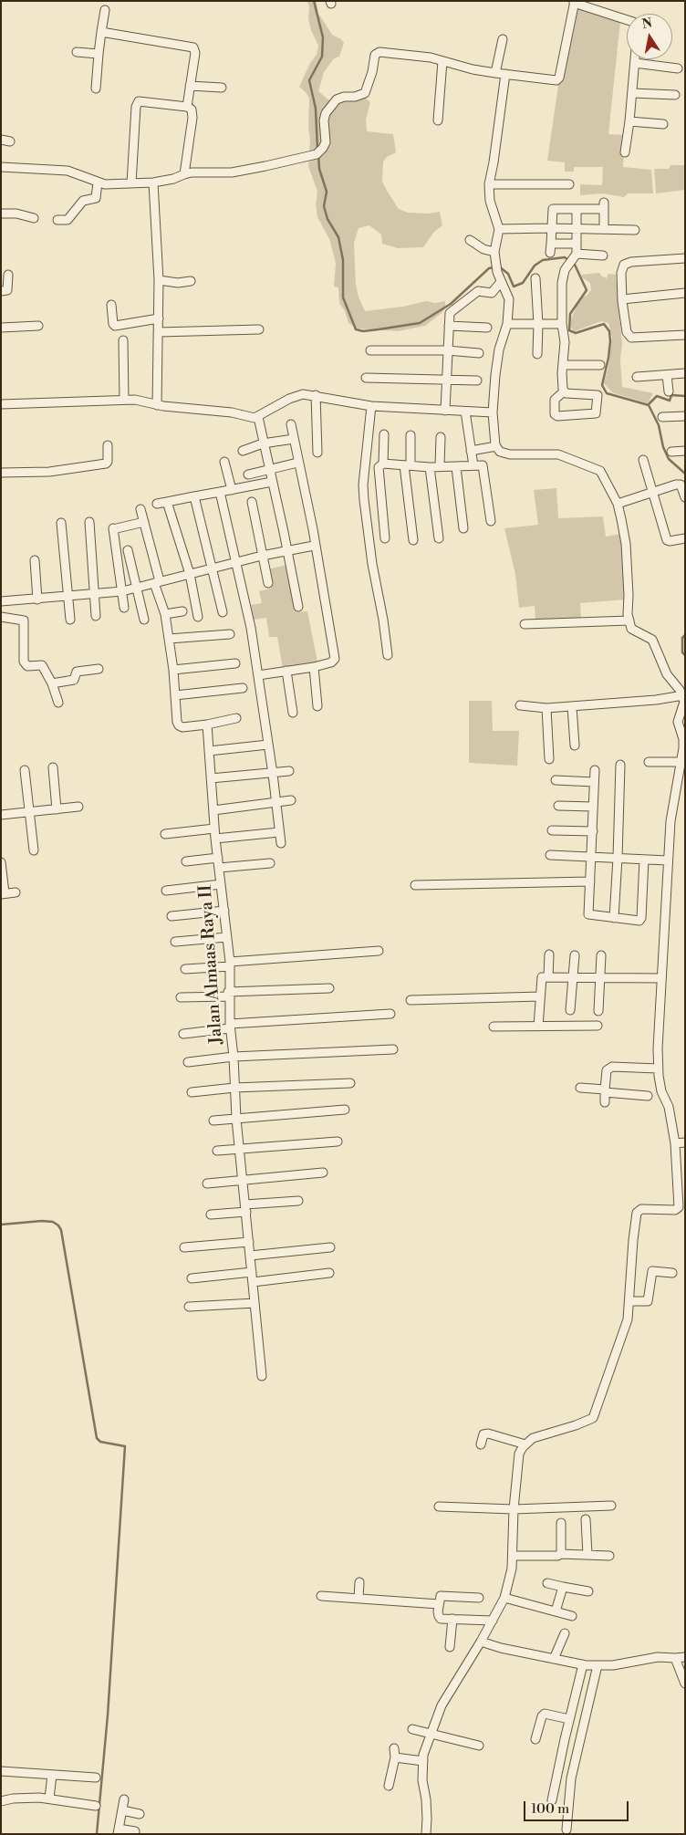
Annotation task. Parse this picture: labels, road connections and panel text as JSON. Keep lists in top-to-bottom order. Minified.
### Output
{"streets":{"street":["Jalan Almaas Raya II"]},"scale_bar":"100 m","north":"top"}
